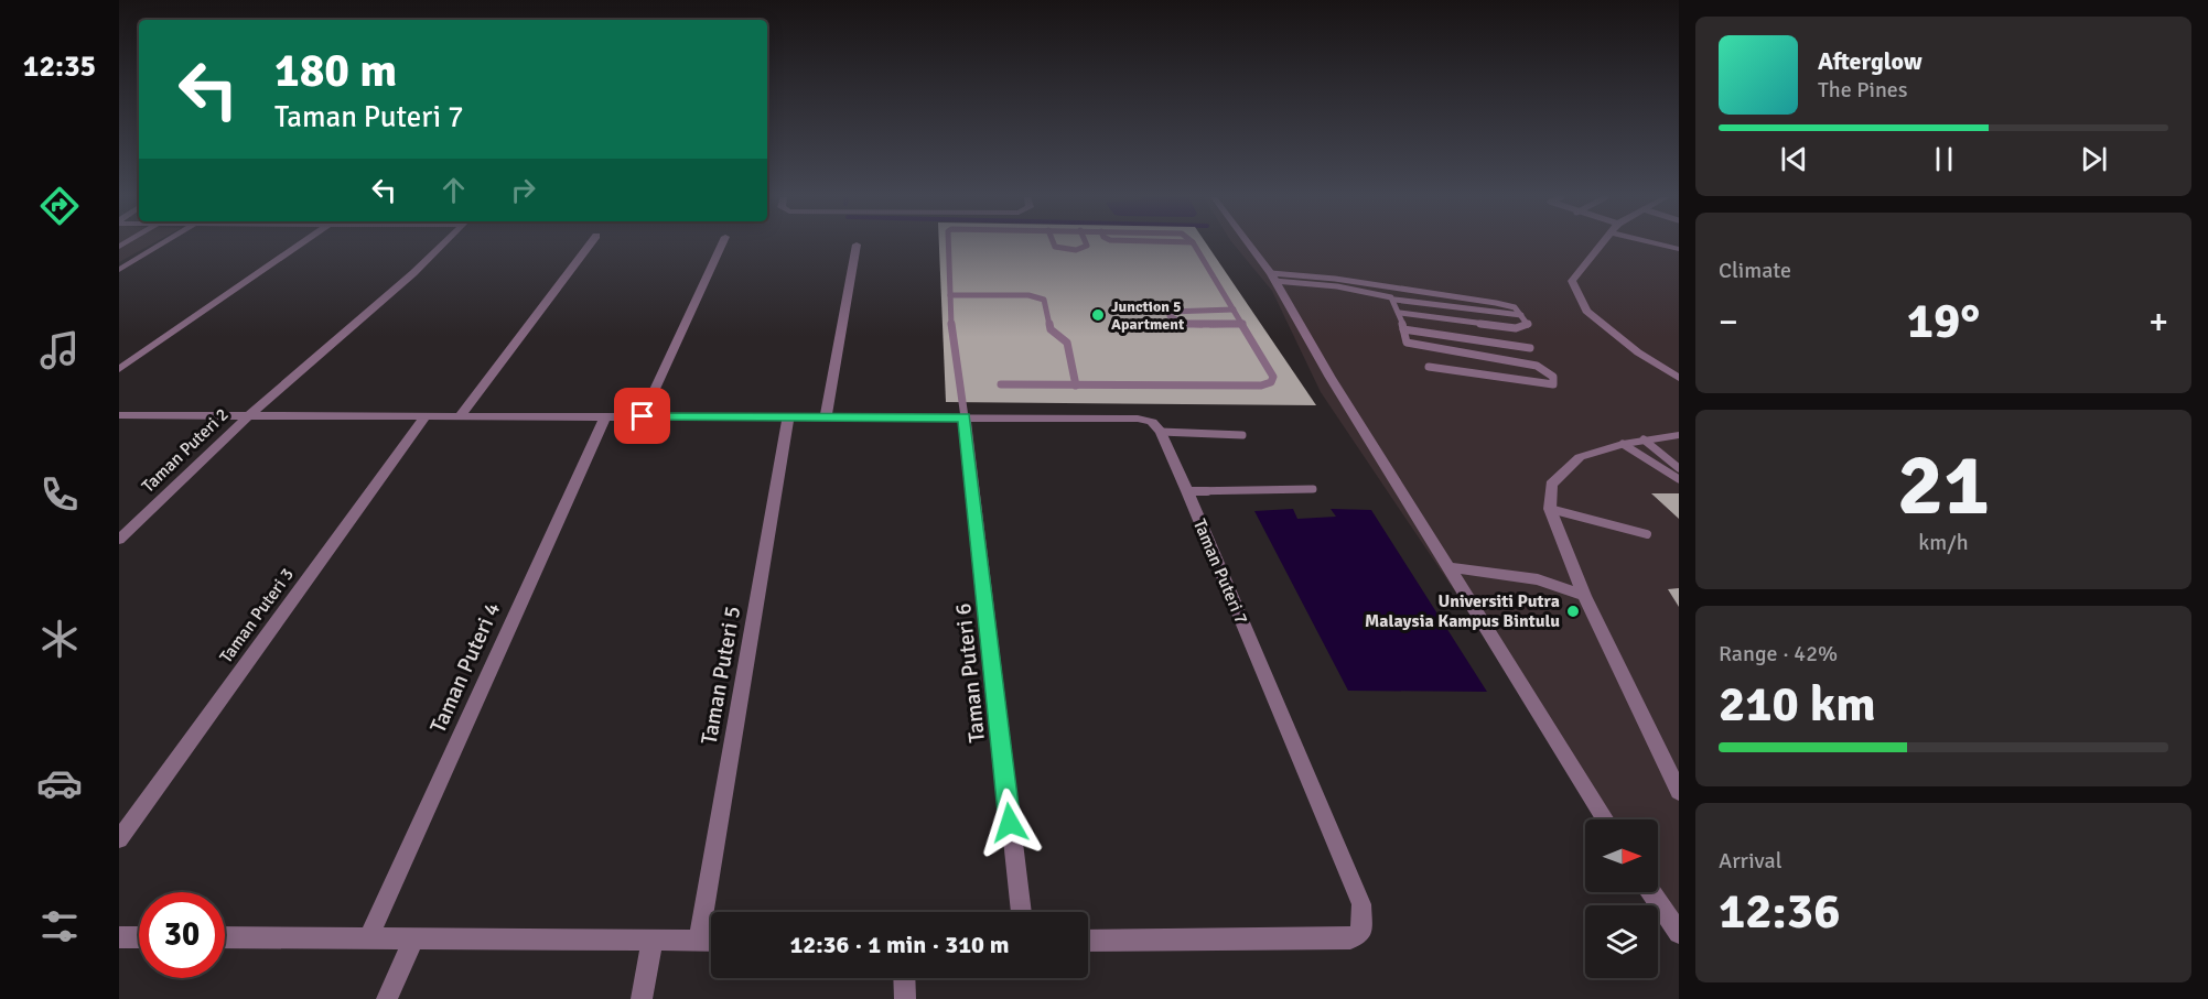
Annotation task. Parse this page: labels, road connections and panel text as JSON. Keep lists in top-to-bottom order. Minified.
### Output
{"streets":{"street":["Taman Puteri 2","Taman Puteri 7","Taman Puteri 3","Taman Puteri 4","Taman Puteri 6","Taman Puteri 5"]},"places":["Junction 5 Apartment","Universiti Putra Malaysia Kampus Bintulu"],"north":"right","page":{"tabs":"12:35","turn":["180 m","Taman Puteri 7"],"song":["Afterglow","The Pines"],"tile":["Climate",["21","km/h"],["Range · 42%","210 km"],["Arrival","12:36"]],"heat":["−","19°","+"],"limit":"30","trip":"12:36 · 1 min · 310 m"}}
